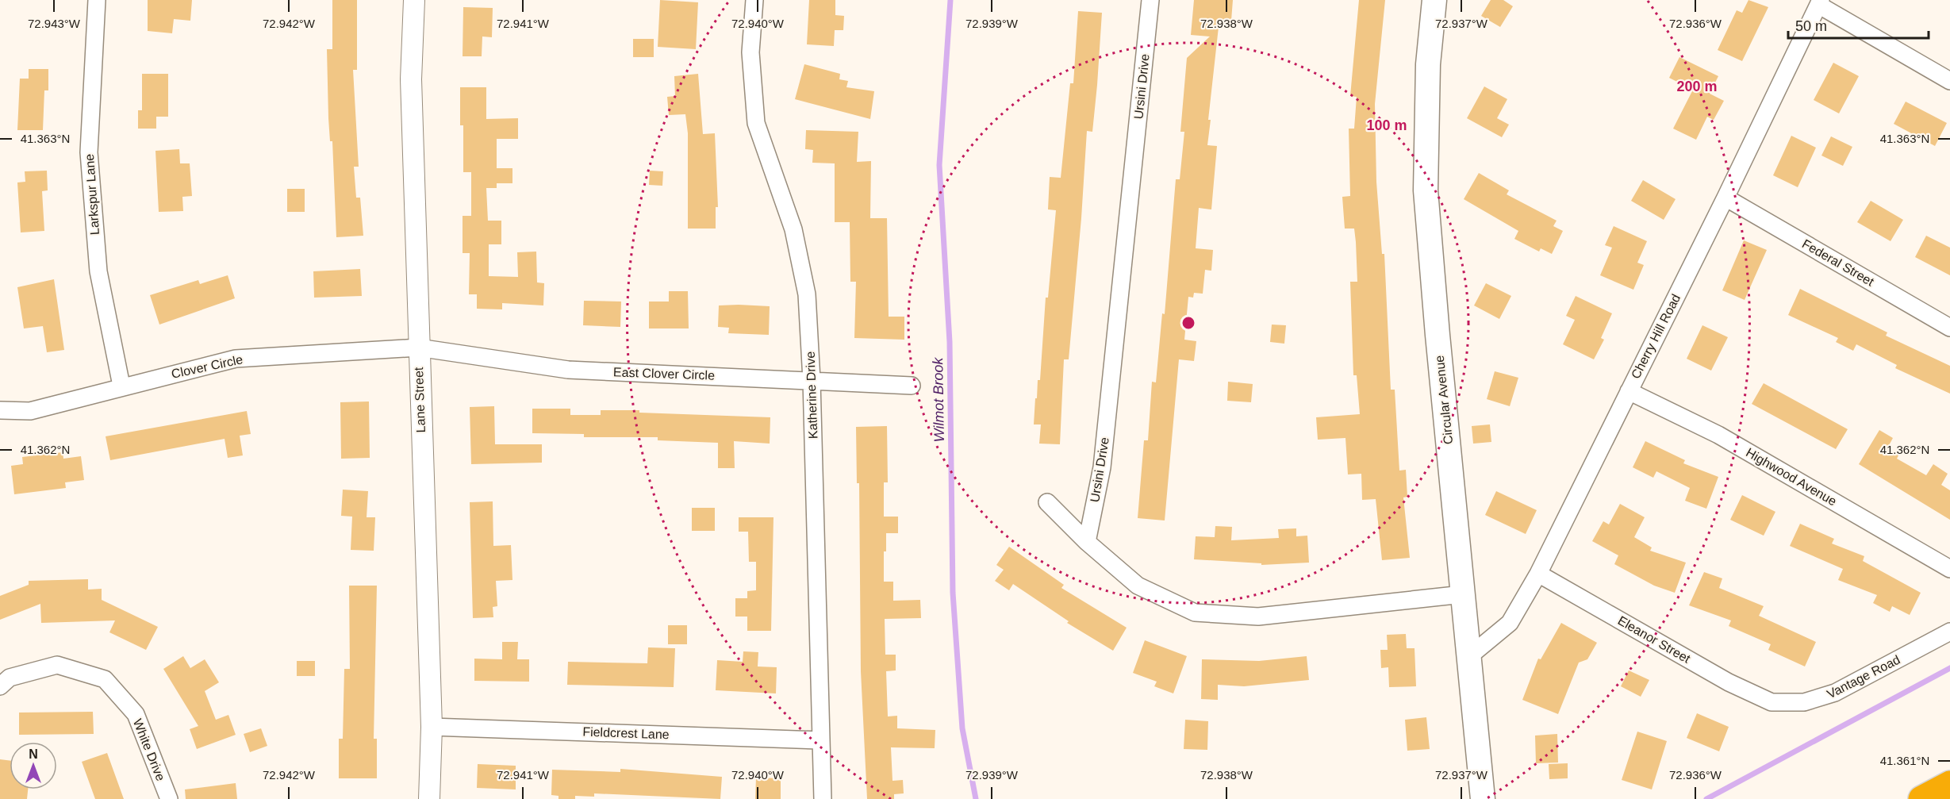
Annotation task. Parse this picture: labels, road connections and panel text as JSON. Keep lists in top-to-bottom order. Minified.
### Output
{"streets":{"main road":["Circular Avenue"],"street":["Ursini Drive","Larkspur Lane","Federal Street","Cherry Hill Road","Clover Circle","East Clover Circle","Katherine Drive","Lane Street","Highwood Avenue","Eleanor Street","Vantage Road","Fieldcrest Lane","White Drive"]},"crossings":[["Larkspur Lane","Clover Circle"],["Federal Street","Cherry Hill Road"],["Cherry Hill Road","Circular Avenue"],["Cherry Hill Road","Highwood Avenue"],["Cherry Hill Road","Eleanor Street"],["Clover Circle","East Clover Circle"],["Clover Circle","Lane Street"],["East Clover Circle","Katherine Drive"],["East Clover Circle","Lane Street"],["Katherine Drive","Fieldcrest Lane"],["Lane Street","Fieldcrest Lane"],["Eleanor Street","Vantage Road"]],"water":["Wilmot Brook"],"scale_bar":"50 m","north":"top","coordinates":["72.943°W","72.942°W","72.941°W","72.940°W","72.939°W","72.938°W","72.937°W","72.936°W","41.363°N","41.362°N","41.361°N"],"rings":["200 m","100 m"]}
